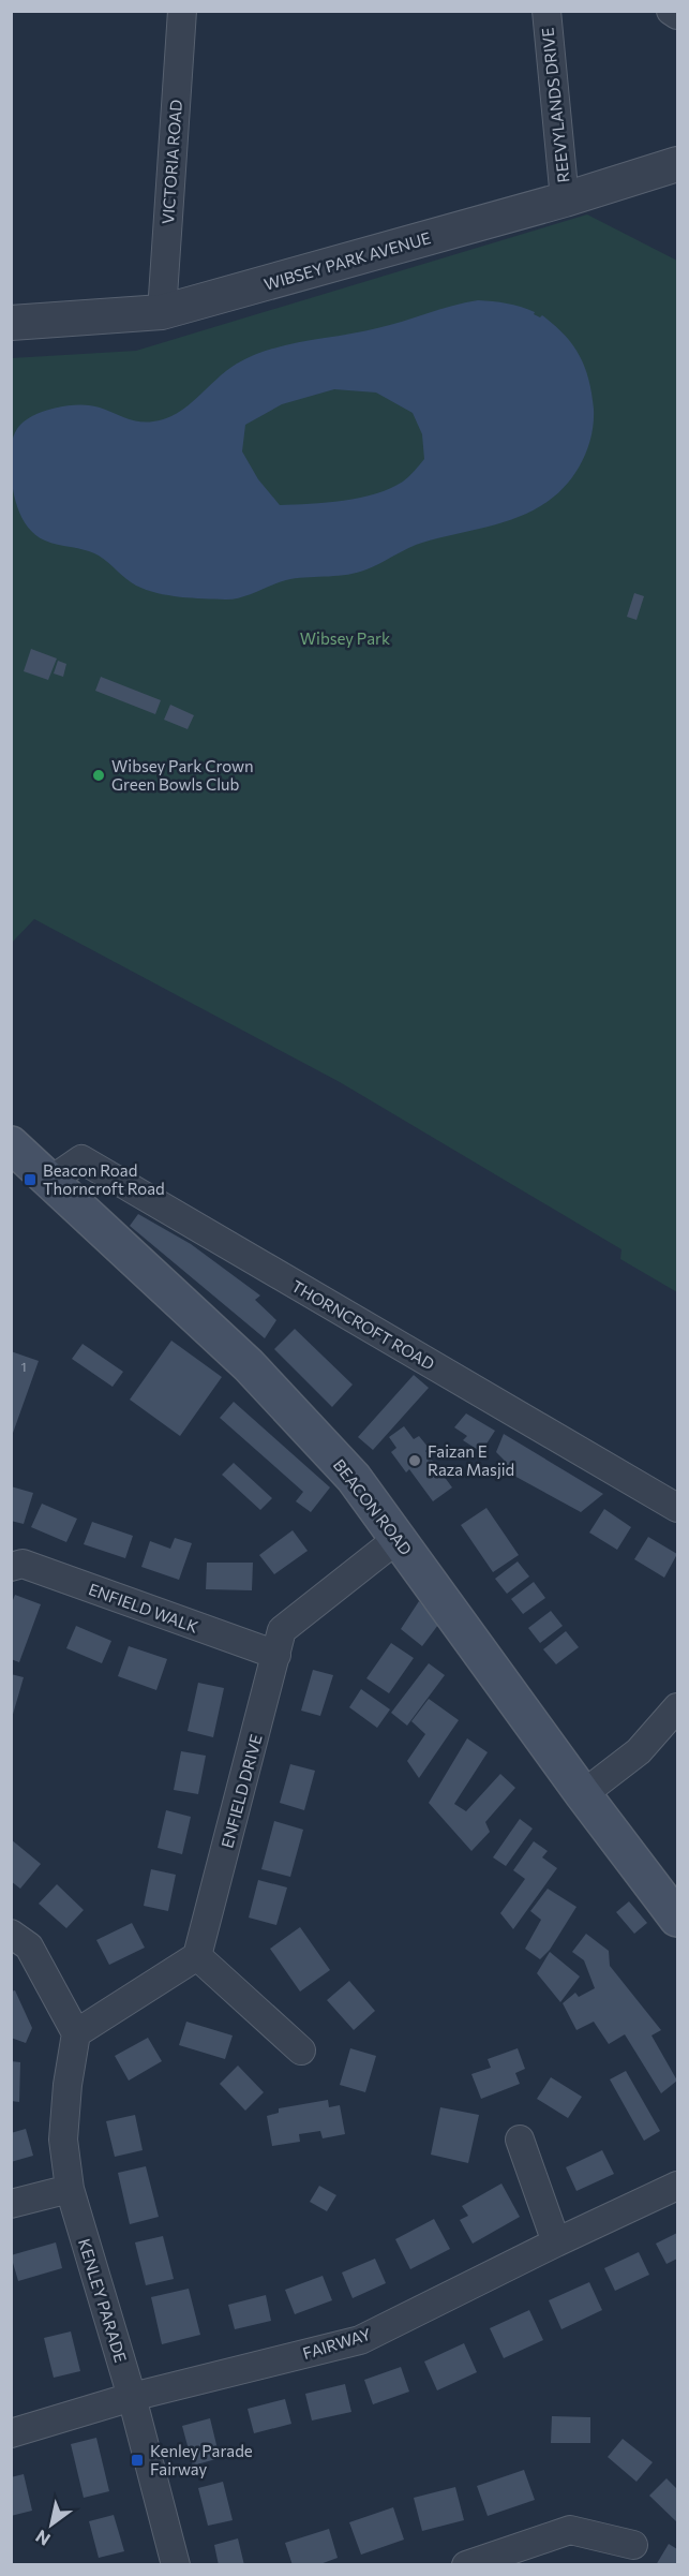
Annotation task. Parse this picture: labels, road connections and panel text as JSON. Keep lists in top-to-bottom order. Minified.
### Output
{"streets":{"main road":["BEACON ROAD"],"street":["REEVYLANDS DRIVE","VICTORIA ROAD","WIBSEY PARK AVENUE","THORNCROFT ROAD","ENFIELD WALK","ENFIELD DRIVE","KENLEY PARADE","FAIRWAY"]},"crossings":[["REEVYLANDS DRIVE","WIBSEY PARK AVENUE"],["VICTORIA ROAD","WIBSEY PARK AVENUE"],["THORNCROFT ROAD","BEACON ROAD"],["BEACON ROAD","ENFIELD DRIVE"],["ENFIELD WALK","ENFIELD DRIVE"],["KENLEY PARADE","FAIRWAY"]],"parks":["Wibsey Park"],"places":{"other":["Wibsey Park Crown Green Bowls Club","Faizan E Raza Masjid"],"transit":["Beacon Road Thorncroft Road","Kenley Parade Fairway"]},"house_numbers":["1"],"north":"bottom left"}
